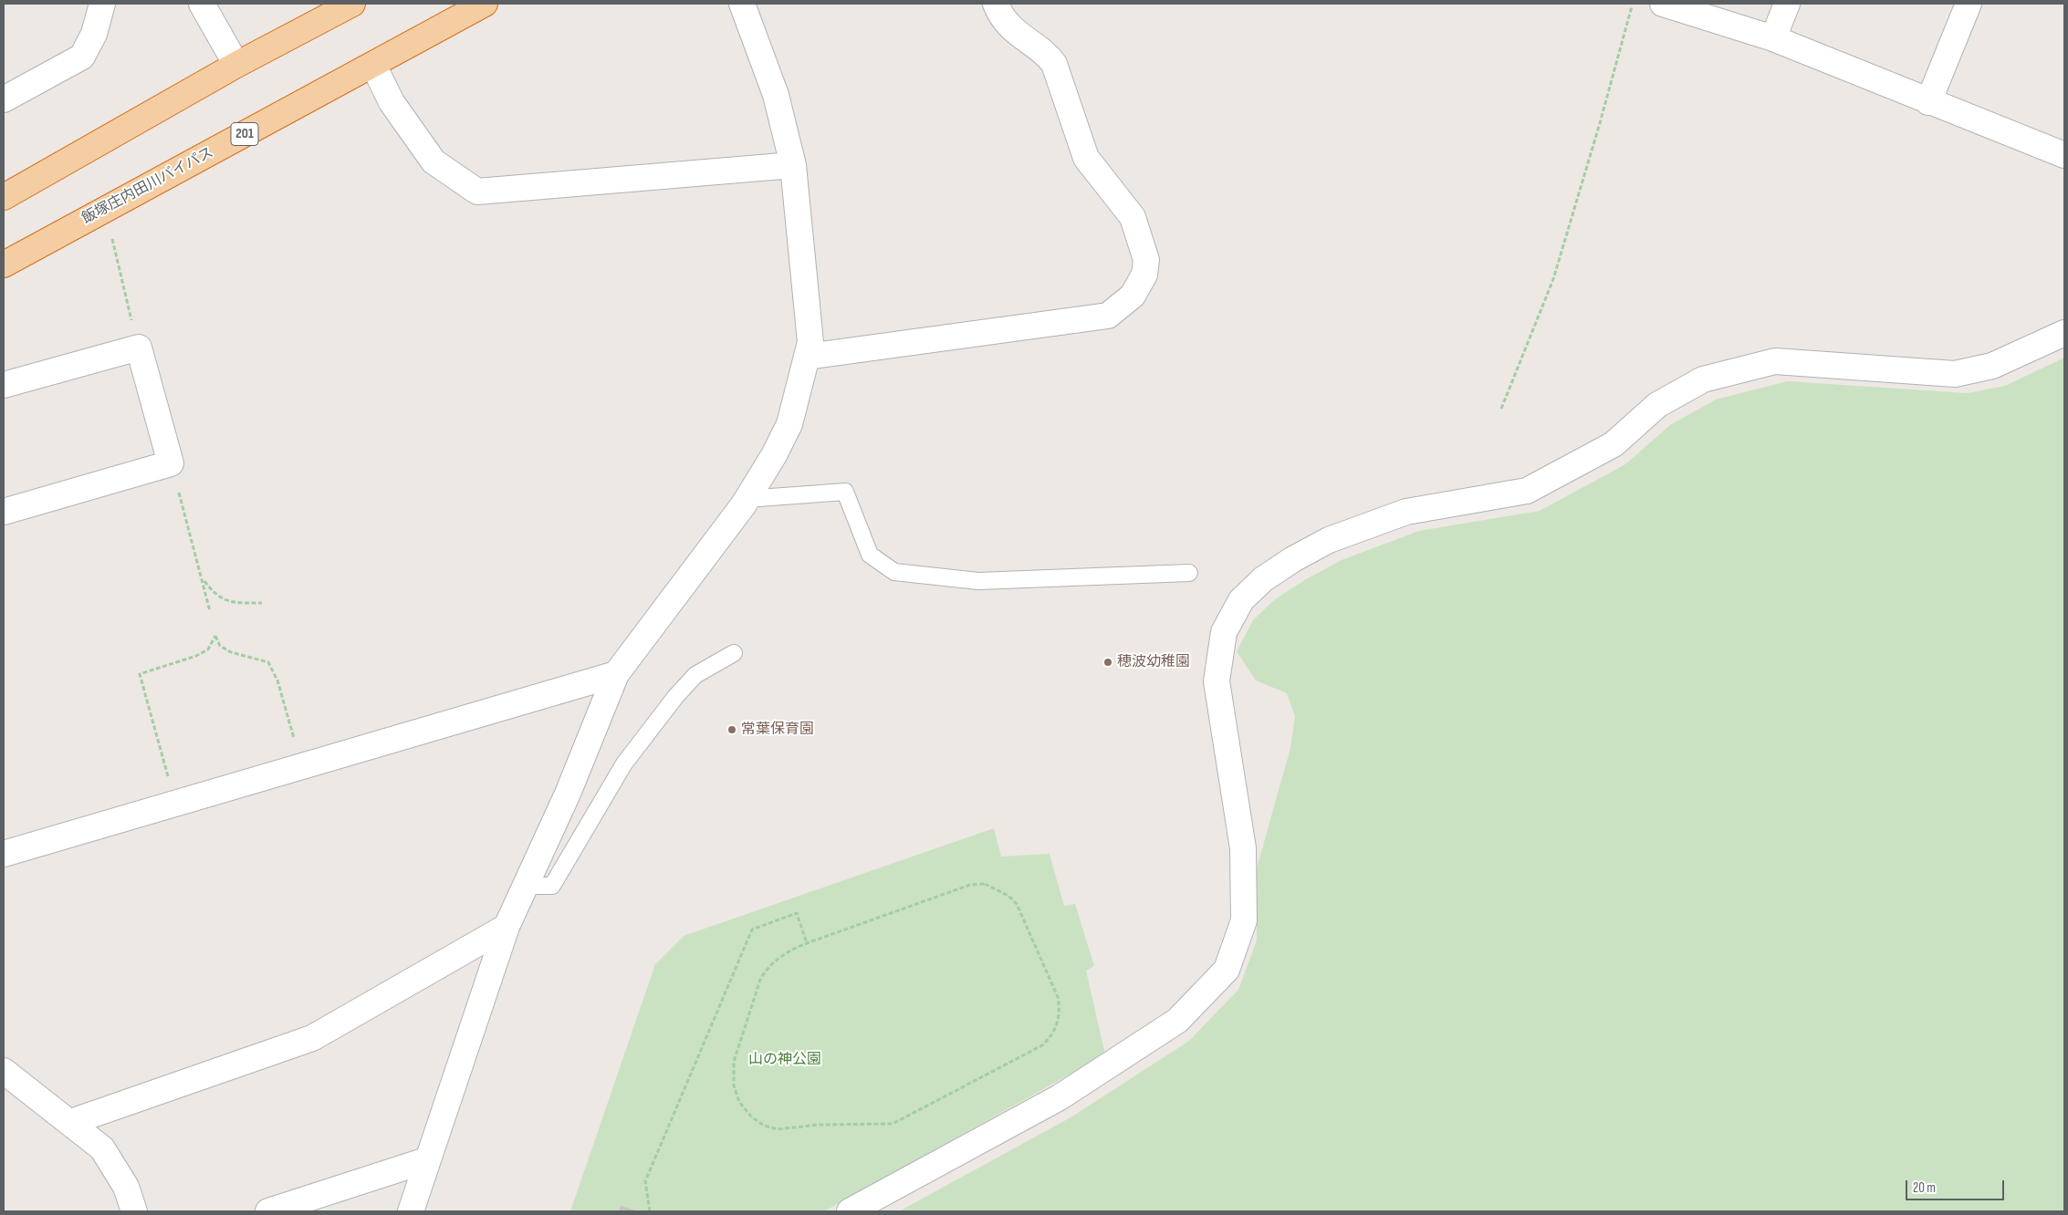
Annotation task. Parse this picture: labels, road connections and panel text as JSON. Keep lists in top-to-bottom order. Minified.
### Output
{"streets":{"highway":["201","飯塚庄内田川バイパス"]},"parks":["山の神公園"],"places":["穂波幼稚園","常葉保育園"],"scale_bar":"20 m"}
